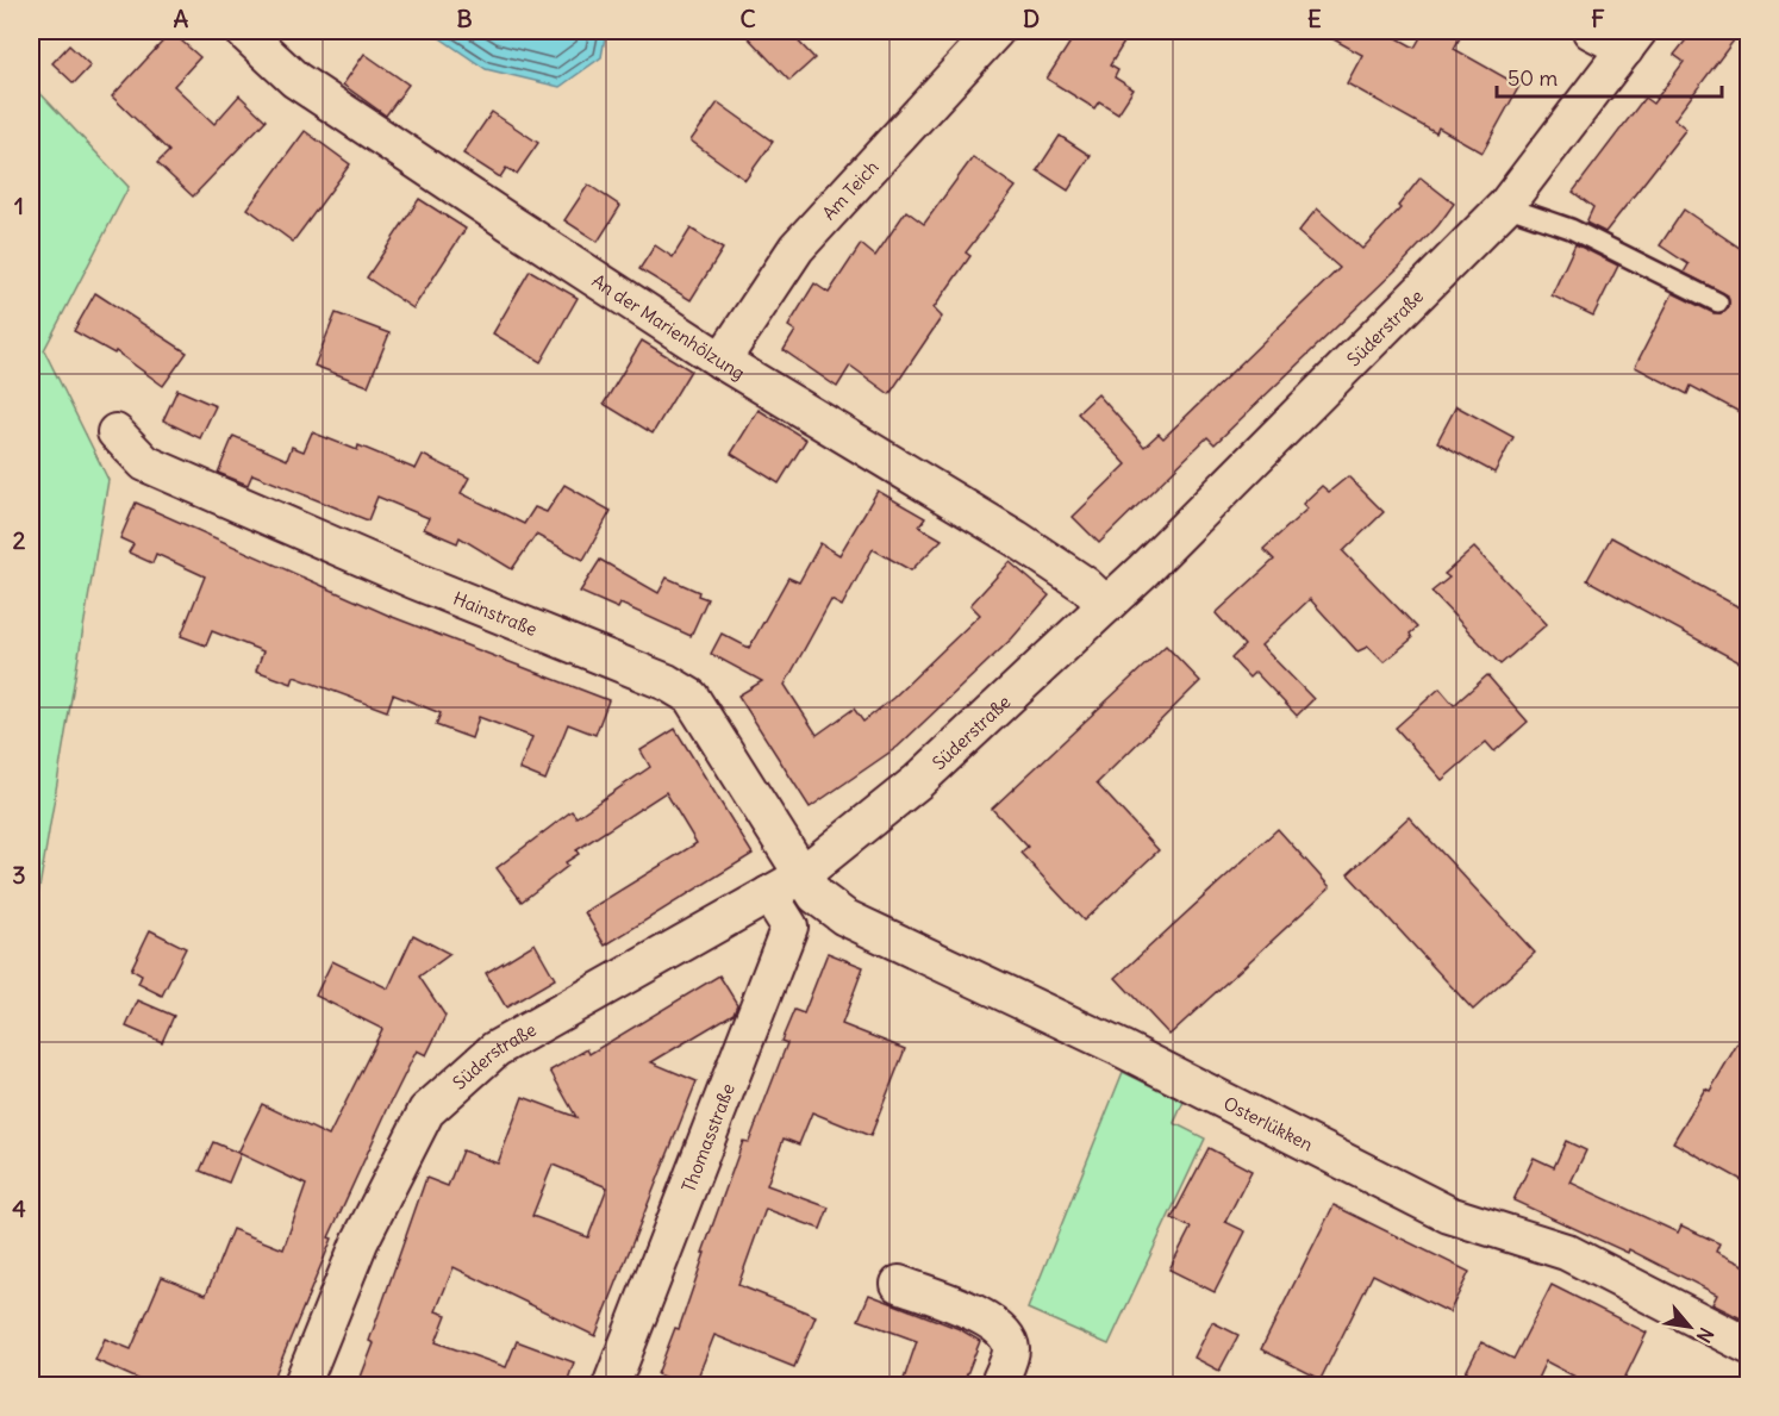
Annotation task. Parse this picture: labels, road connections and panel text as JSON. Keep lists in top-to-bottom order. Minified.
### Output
{"streets":{"street":["Am Teich","An der Marienhölzung","Süderstraße","Hainstraße","Osterlükken","Thomasstraße"]},"crossings":[["Am Teich","An der Marienhölzung"],["An der Marienhölzung","Süderstraße"],["Süderstraße","Hainstraße"],["Süderstraße","Osterlükken"],["Süderstraße","Thomasstraße"],["Hainstraße","Osterlükken"]],"scale_bar":"50 m","north":"bottom right","grid":{"columns":["A","B","C","D","E","F"],"rows":["1","2","3","4"]}}
